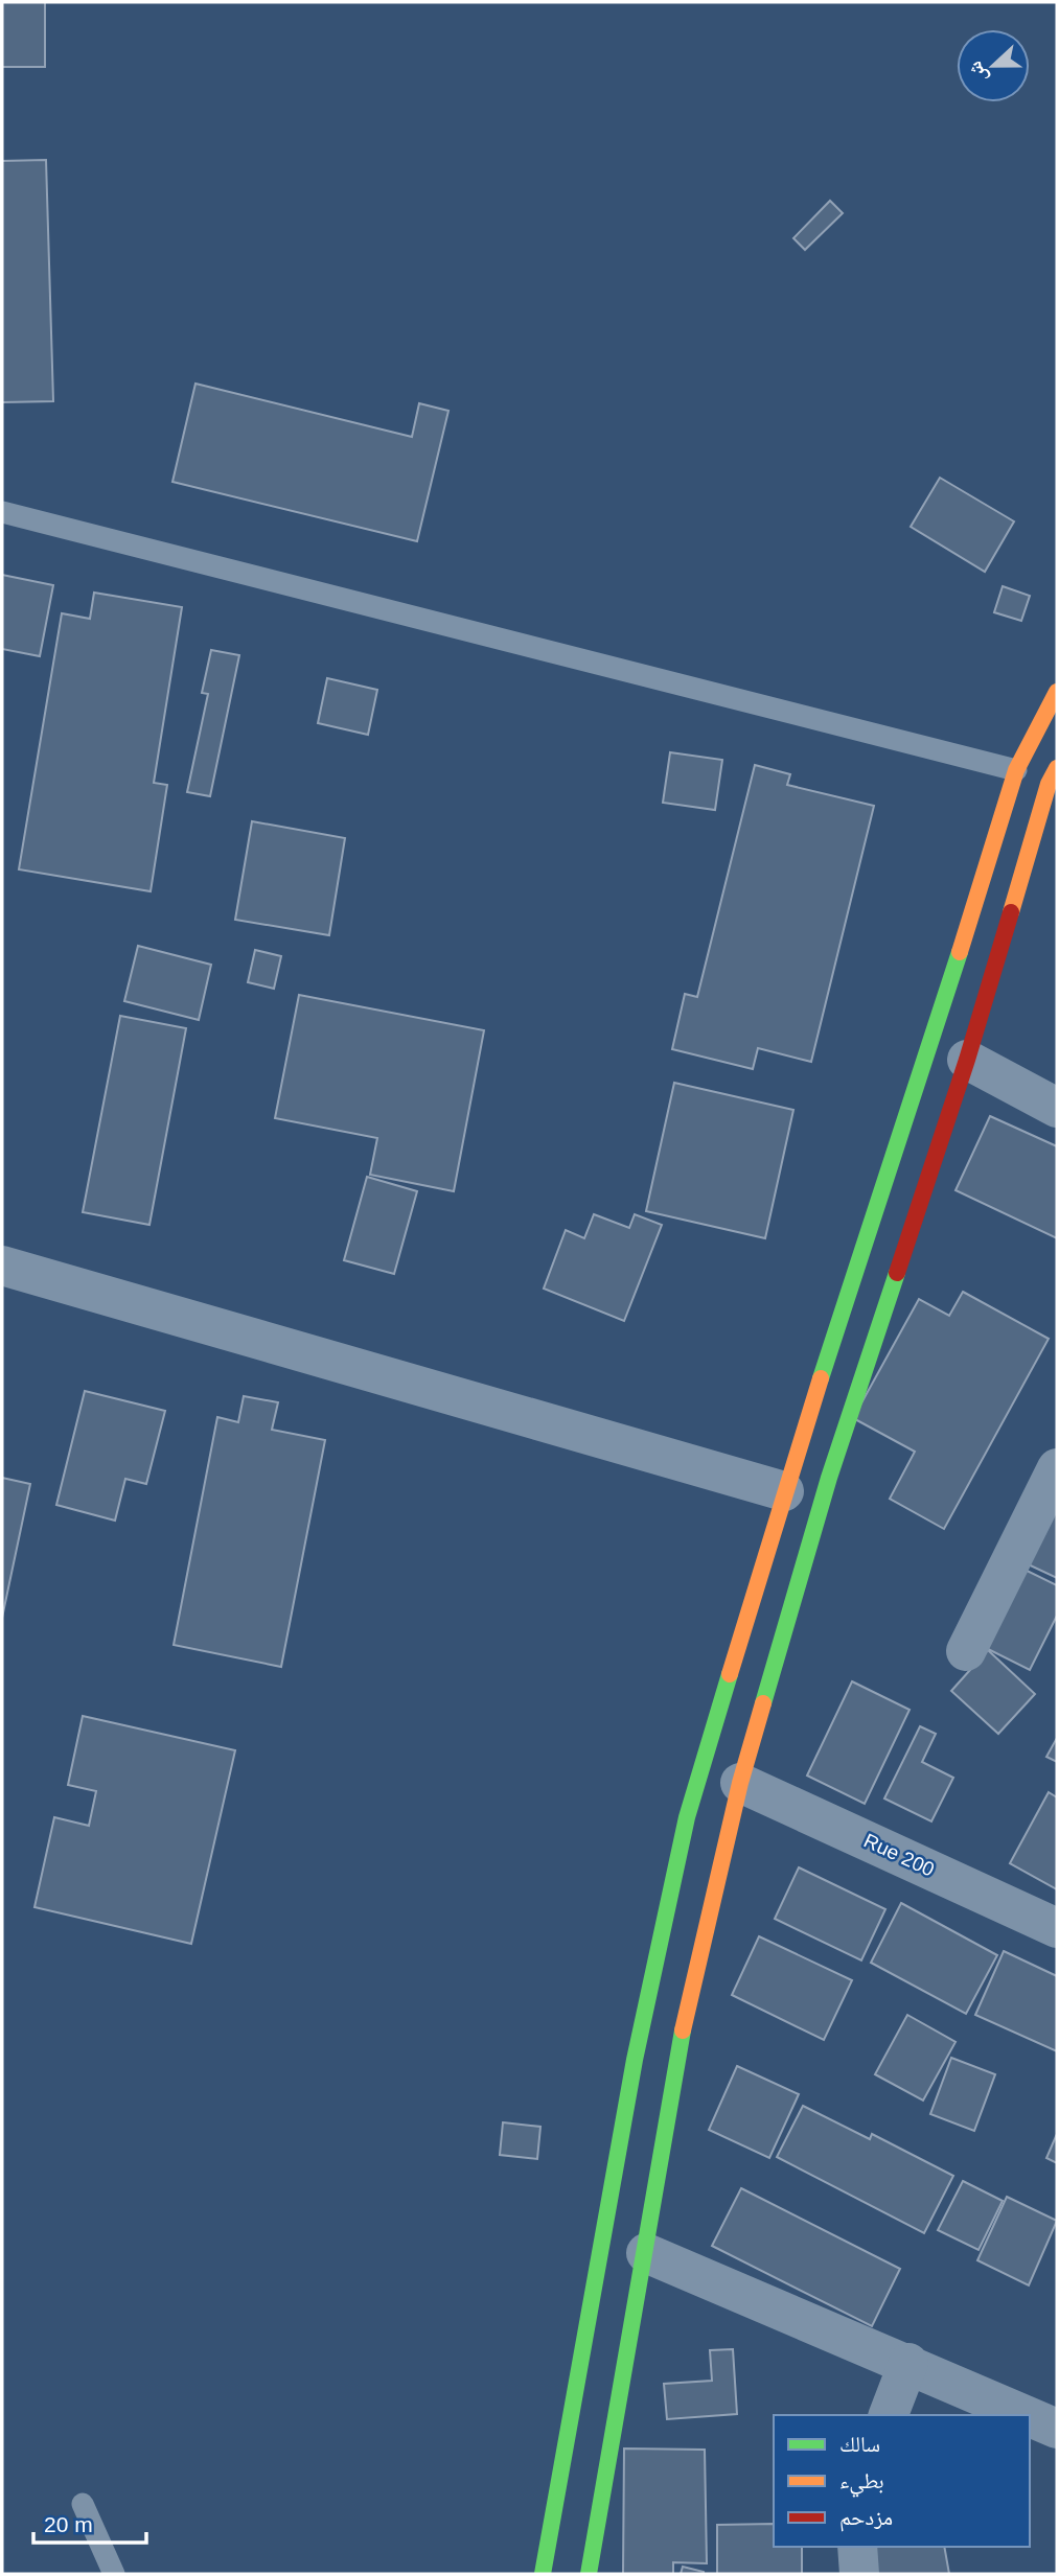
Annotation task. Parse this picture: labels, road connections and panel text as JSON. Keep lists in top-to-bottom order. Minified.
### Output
{"streets":{"street":["Rue 200"]},"legend":["سالك","بطيء","مزدحم"],"scale_bar":"20 m","north":"left"}
